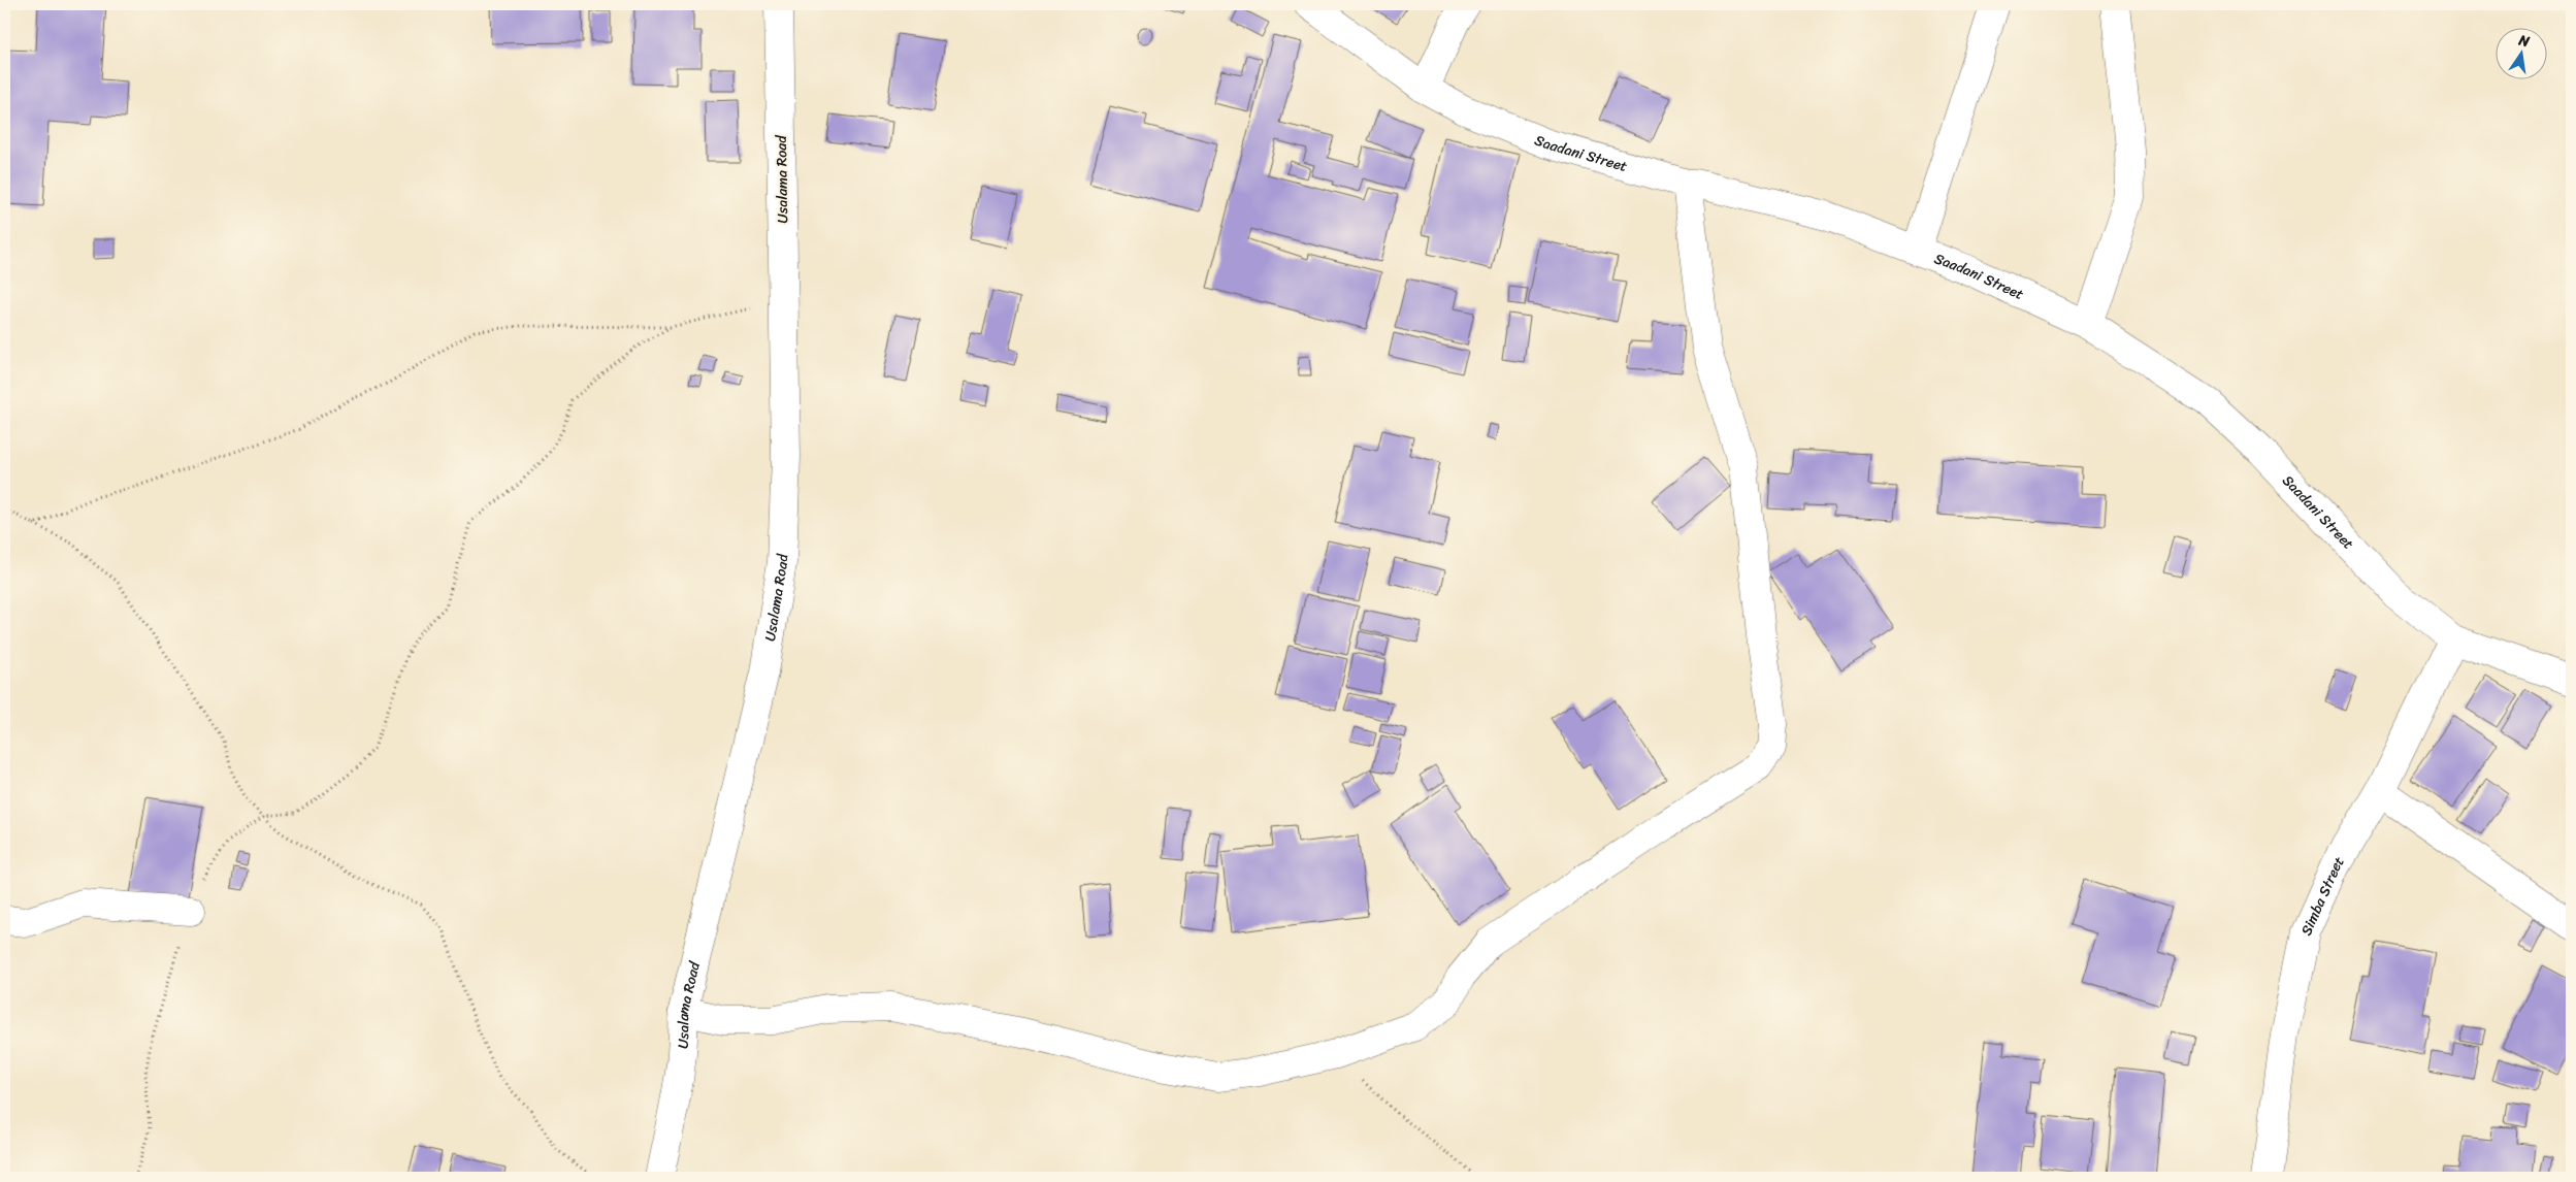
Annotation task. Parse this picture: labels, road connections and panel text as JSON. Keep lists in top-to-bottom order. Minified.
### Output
{"streets":{"street":["Saadani Street","Usalama Road","Simba Street"]},"crossings":[["Saadani Street","Simba Street"]],"north":"top"}
